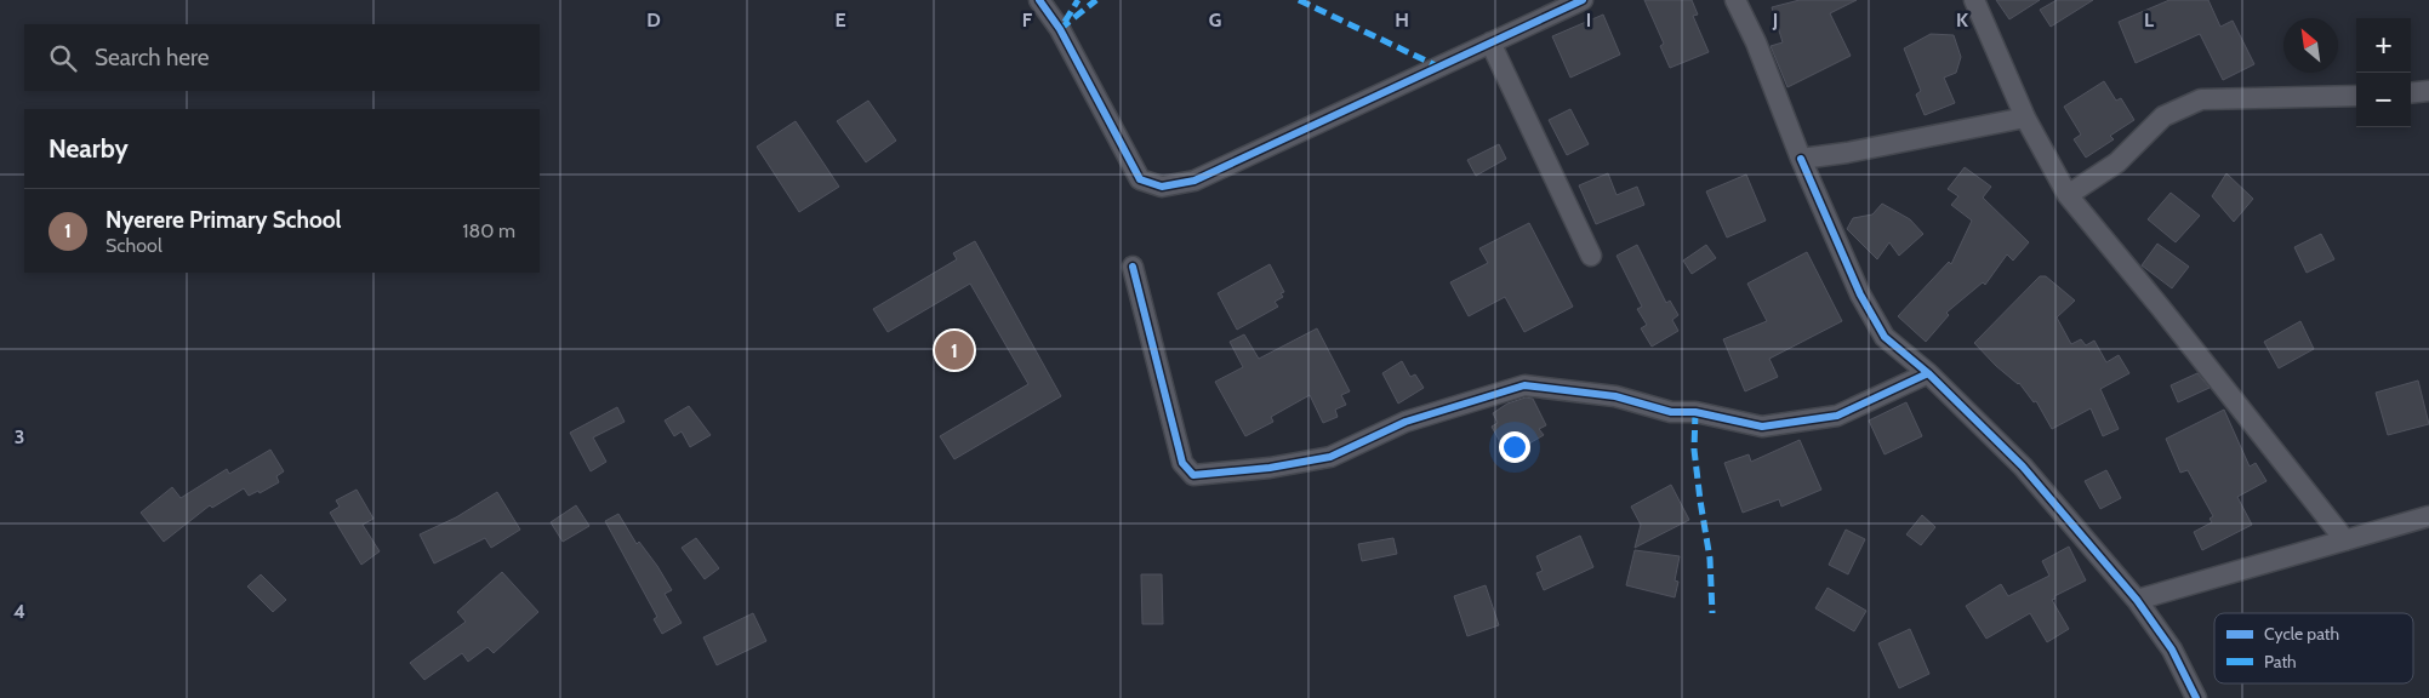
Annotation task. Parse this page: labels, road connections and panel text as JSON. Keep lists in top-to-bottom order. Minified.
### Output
{"legend":["Cycle path","Path"],"north":"top left","page":{"map_buttons":["+","−"],"search":"Search here","heading":"Nearby","list":[{"mark":"1","name":"Nyerere Primary School","note":"School","value":"180 m"}],"pins":"1"},"grid":{"columns":["D","E","F","G","H","I","J","K","L"],"rows":["3","4"]}}
